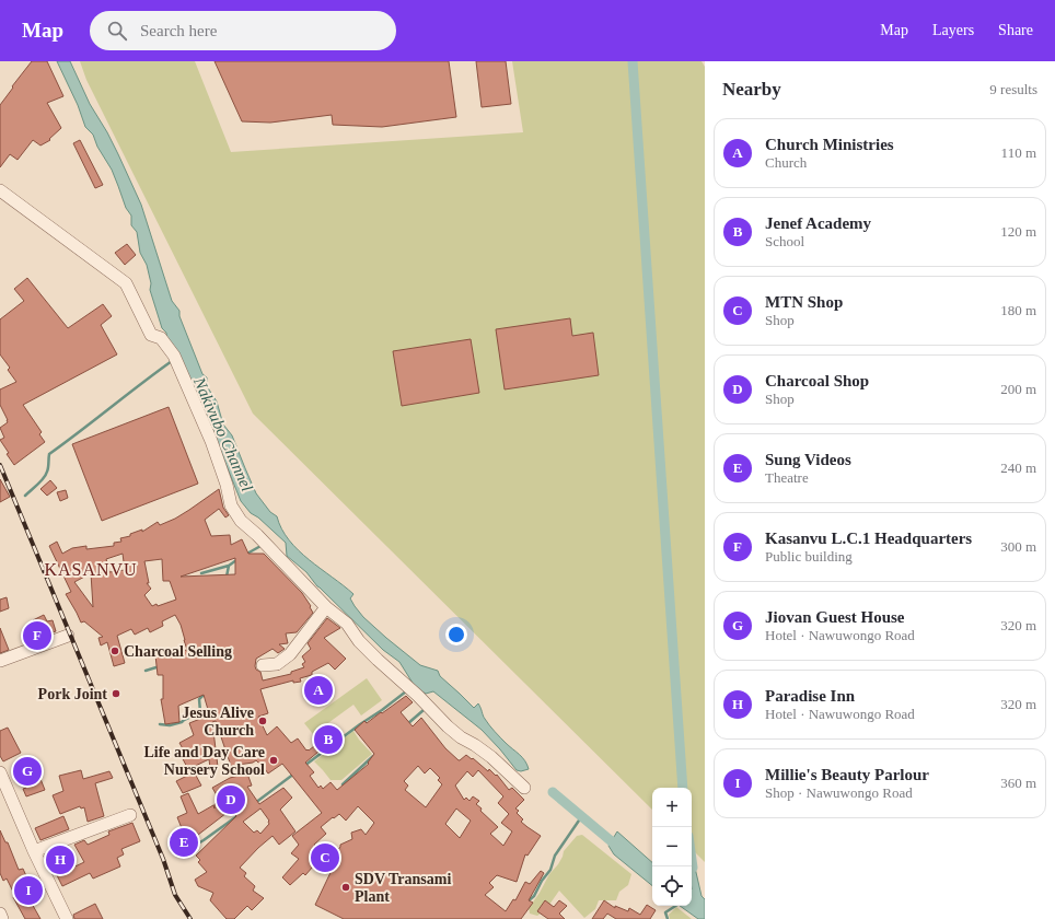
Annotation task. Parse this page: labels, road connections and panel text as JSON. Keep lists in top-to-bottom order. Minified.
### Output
{"districts":["KASANVU"],"water":["Nakivubo Channel"],"places":["Charcoal Selling","Pork Joint","Jesus Alive Church","Life and Day Care Nursery School","SDV Transami Plant"],"page":{"header":"Map","search":"Search here","nav":["Map","Layers","Share"],"heading":["Nearby","9 results"],"list":[{"mark":"A","name":"Church Ministries","note":"Church","value":"110 m"},{"mark":"B","name":"Jenef Academy","note":"School","value":"120 m"},{"mark":"C","name":"MTN Shop","note":"Shop","value":"180 m"},{"mark":"D","name":"Charcoal Shop","note":"Shop","value":"200 m"},{"mark":"E","name":"Sung Videos","note":"Theatre","value":"240 m"},{"mark":"F","name":"Kasanvu L.C.1 Headquarters","note":"Public building","value":"300 m"},{"mark":"G","name":"Jiovan Guest House","note":"Hotel · Nawuwongo Road","value":"320 m"},{"mark":"H","name":"Paradise Inn","note":"Hotel · Nawuwongo Road","value":"320 m"},{"mark":"I","name":"Millie's Beauty Parlour","note":"Shop · Nawuwongo Road","value":"360 m"}],"pins":["F","A","B","G","D","E","C","H","I"],"map_buttons":["+","−"]}}
